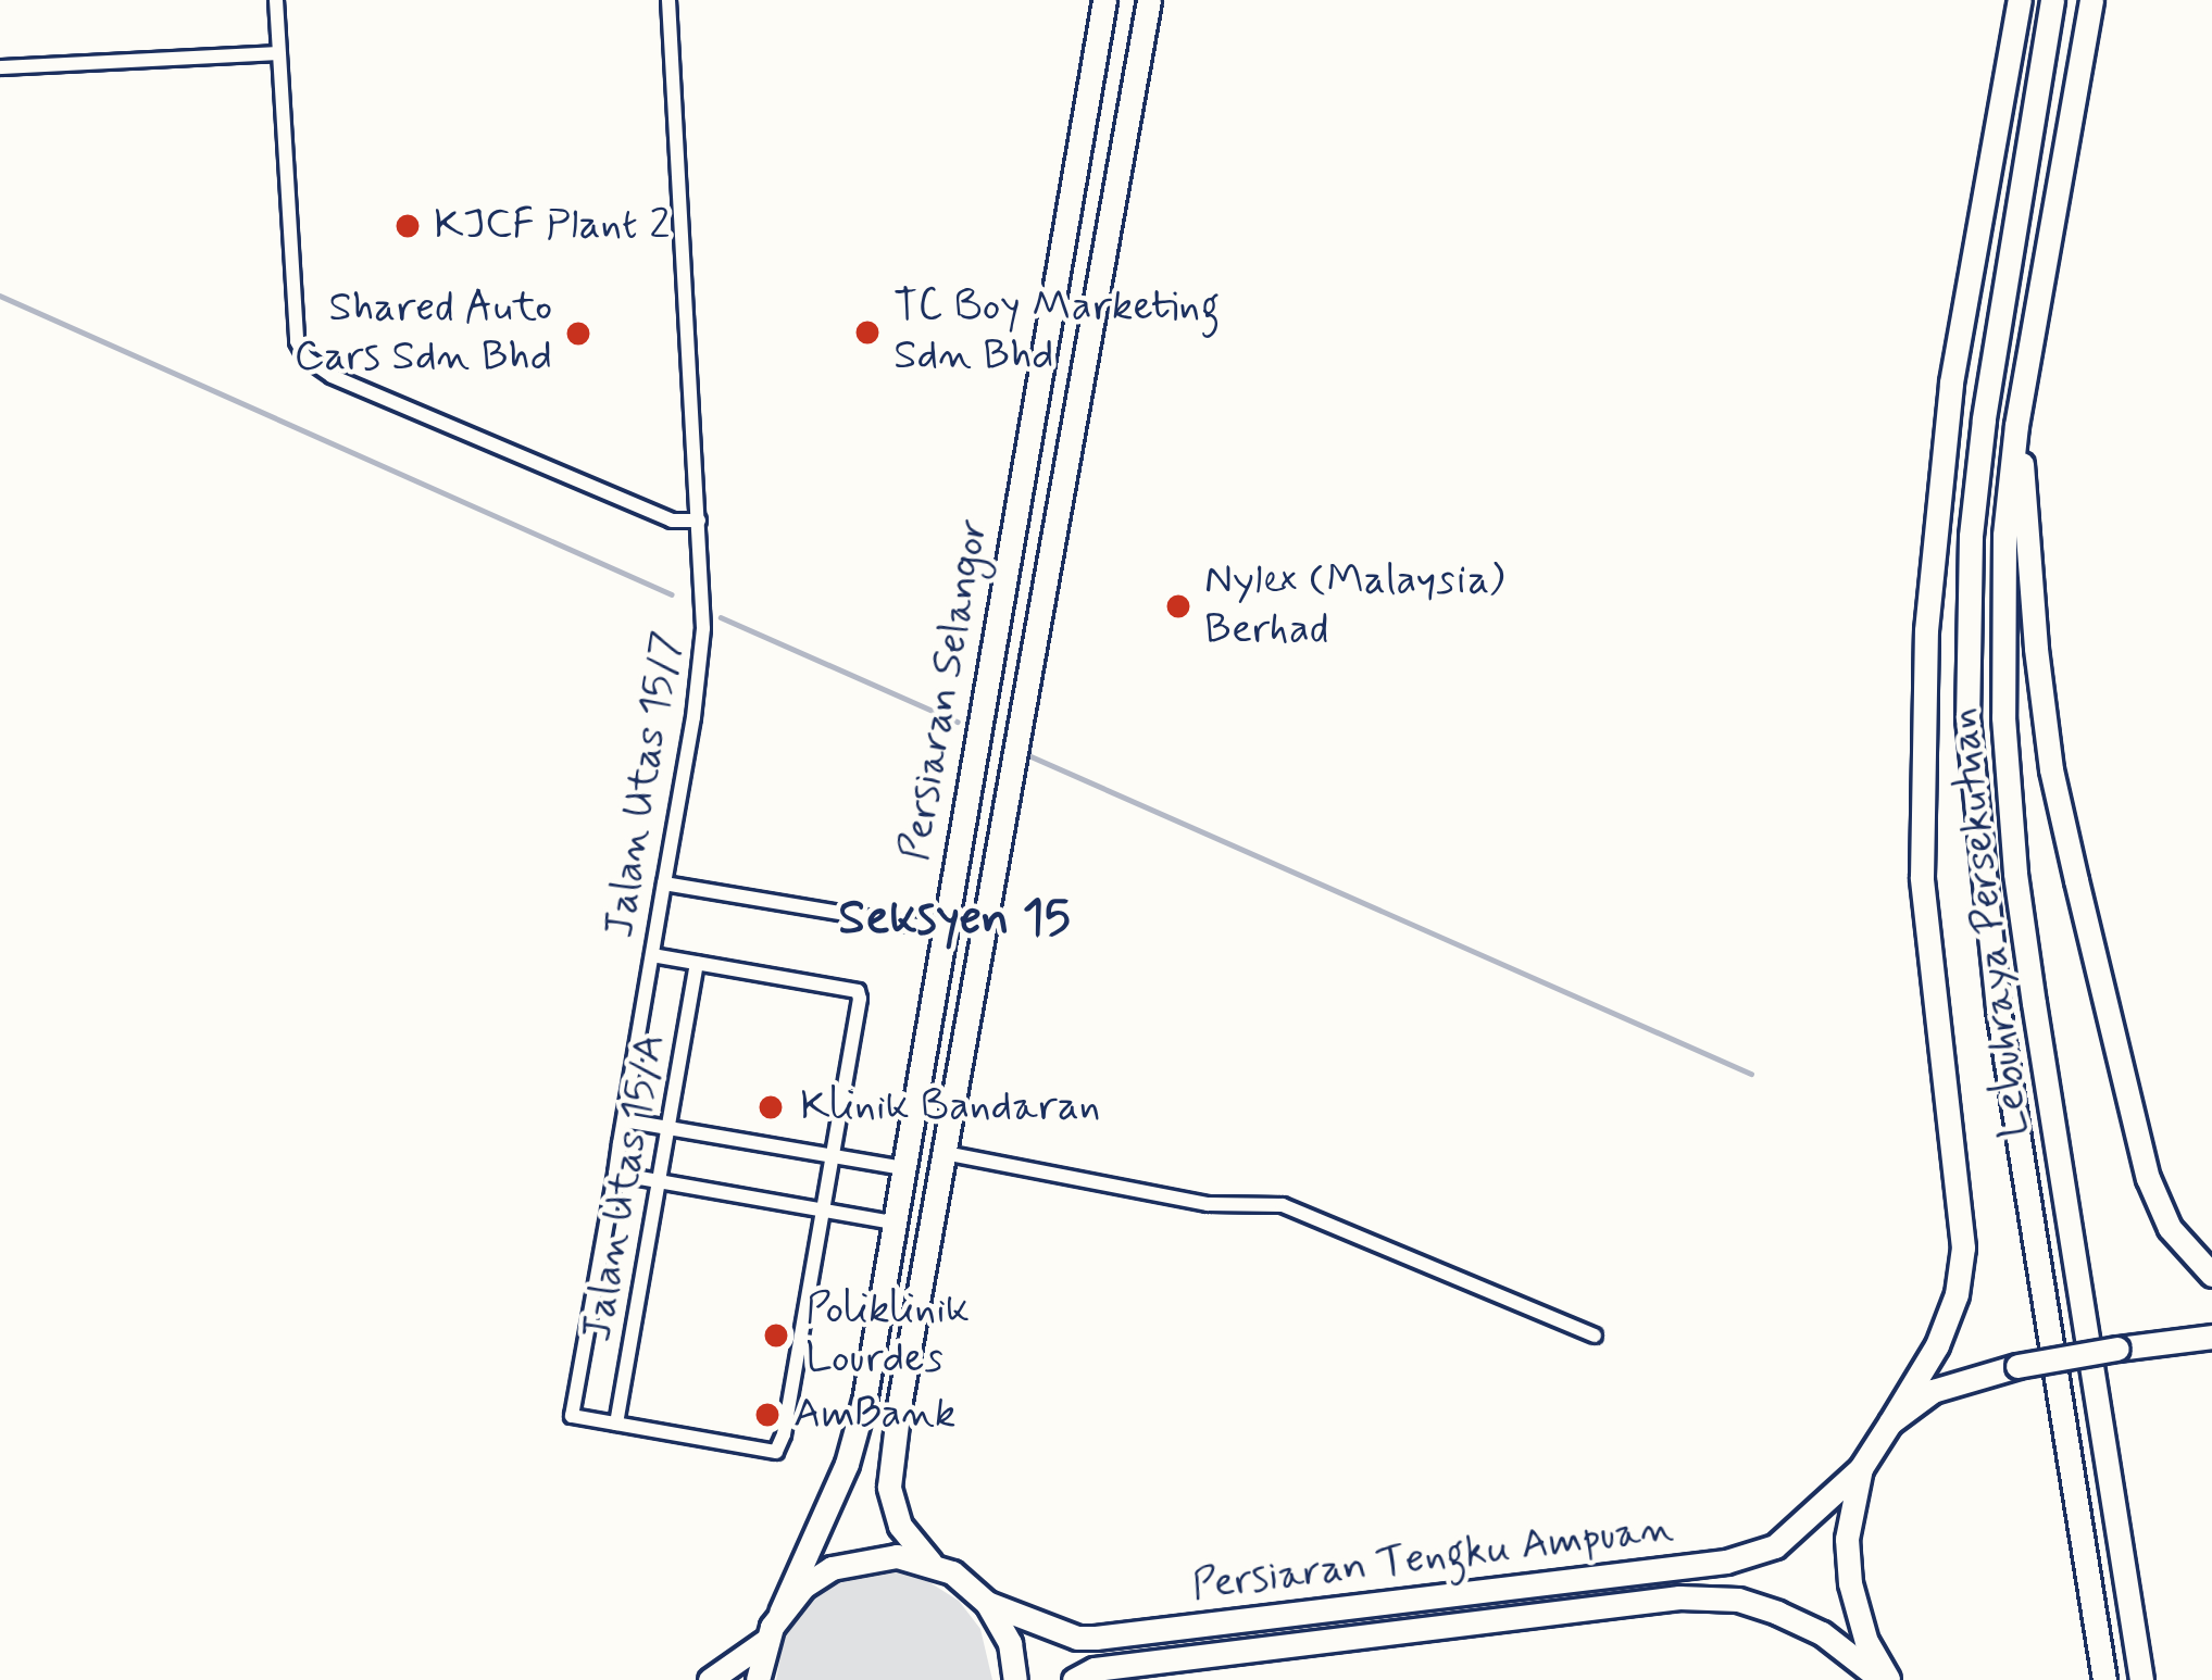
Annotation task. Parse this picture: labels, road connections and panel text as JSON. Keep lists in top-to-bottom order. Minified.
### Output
{"streets":{"main road":["Persiaran Selangor","Lebuhraya Persekutuan","Persiaran Tengku Ampuan"],"street":["Jalan Utas 15/7","Jalan Utas 15/A"]},"crossings":[["Persiaran Selangor","Persiaran Tengku Ampuan"],["Jalan Utas 15/7","Jalan Utas 15/A"]],"districts":["Seksyen 15"],"places":["KJCF Plant 2","TC Boy Marketing Sdn Bhd","Shared Auto Cars Sdn Bhd","Nylex (Malaysia) Berhad","Klinik Bandaran","Poliklinik Lourdes","AmBank"]}
